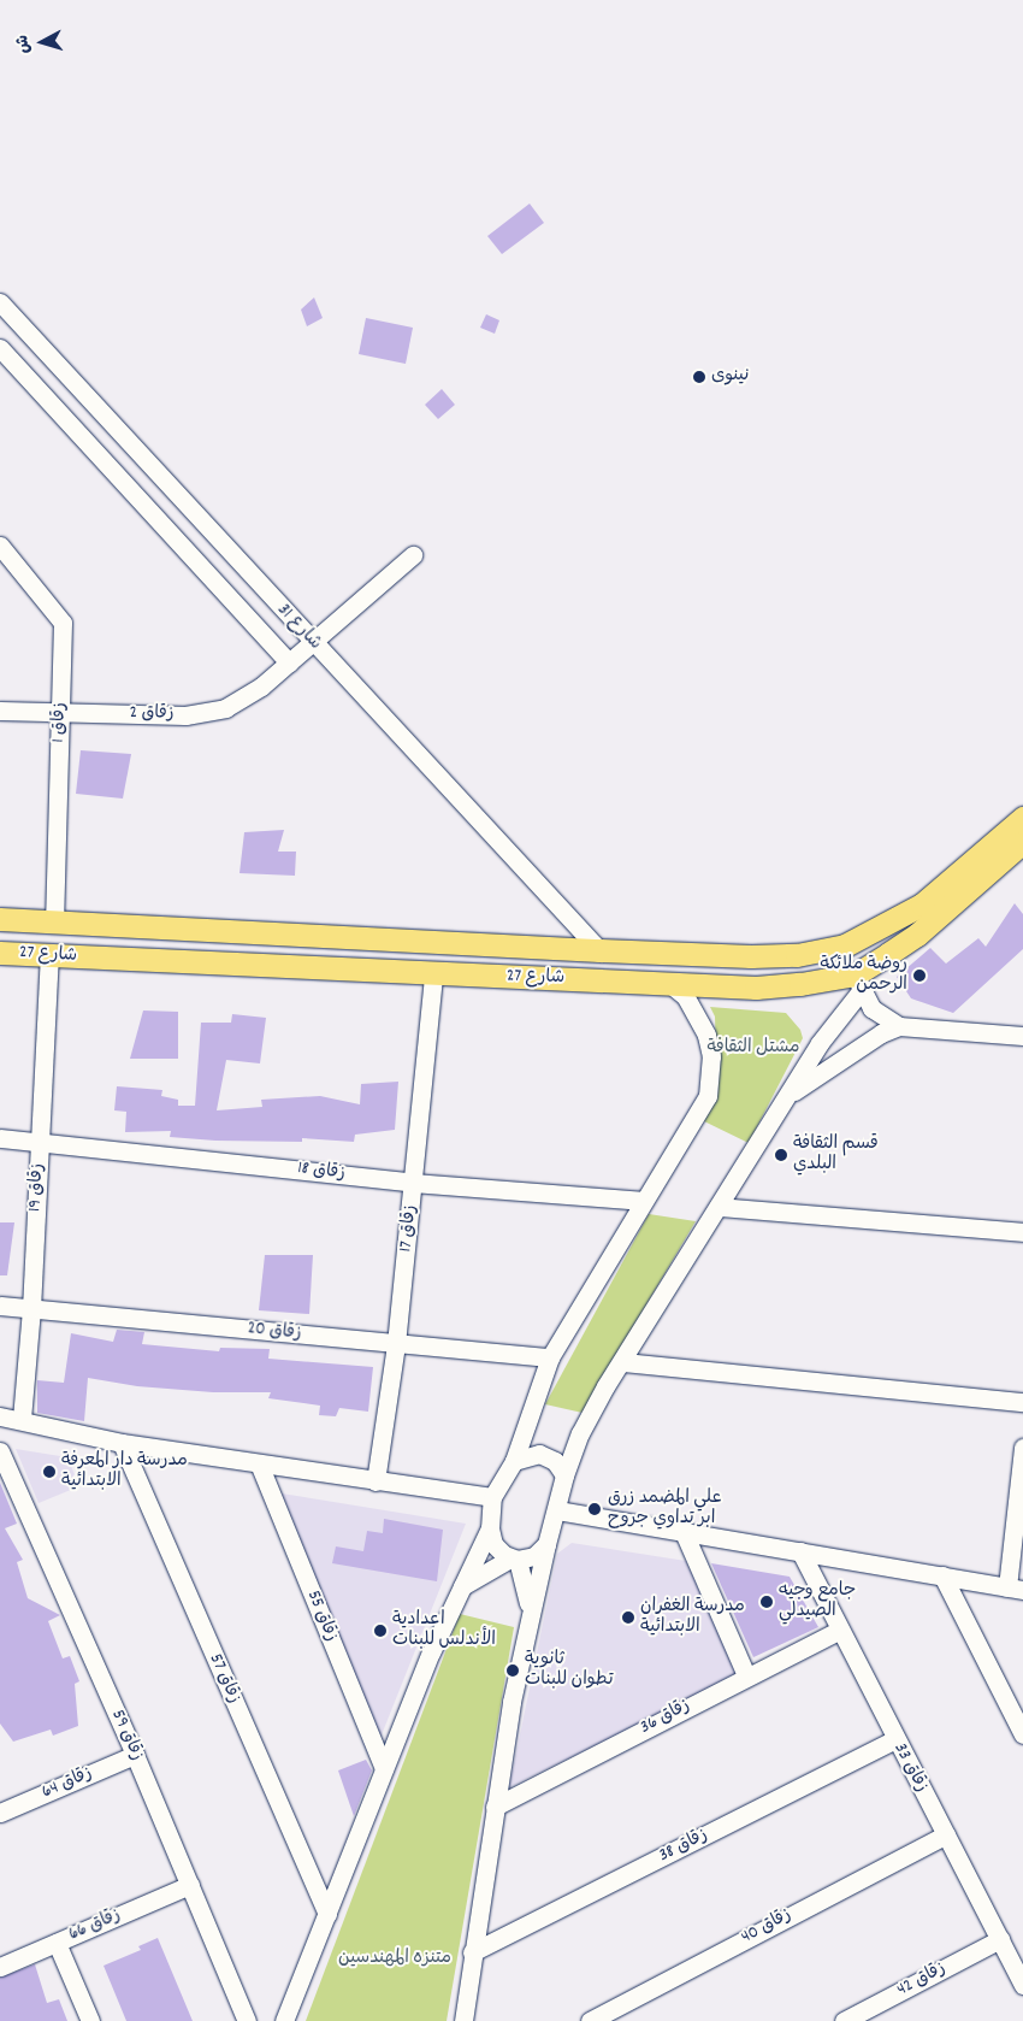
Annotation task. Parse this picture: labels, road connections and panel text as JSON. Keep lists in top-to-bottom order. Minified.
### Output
{"streets":{"main road":["شارع 27"],"street":["شارع 31","زقاق 2","زقاق 1","زقاق 18","زقاق 19","زقاق 17","زقاق 20","زقاق 55","زقاق 57","زقاق 36","زقاق 59","زقاق 33","زقاق 64","زقاق 38","زقاق 66","زقاق 40","زقاق 42"]},"crossings":[["شارع 31","زقاق 2"],["شارع 31","شارع 27"],["زقاق 2","زقاق 1"],["زقاق 1","شارع 27"],["شارع 27","زقاق 19"],["شارع 27","زقاق 17"],["زقاق 18","زقاق 19"],["زقاق 18","زقاق 17"],["زقاق 19","زقاق 20"],["زقاق 17","زقاق 20"],["زقاق 36","زقاق 33"],["زقاق 59","زقاق 64"],["زقاق 59","زقاق 66"],["زقاق 33","زقاق 38"],["زقاق 33","زقاق 40"],["زقاق 33","زقاق 42"]],"parks":["مشتل الثقافة","متنزه المهندسين"],"places":["نينوى","روضة ملائكة الرحمن","قسم الثقافة البلدي","مدرسة دار المعرفة الابتدائية","علي المضمد زرق ابر تداوي جروح","جامع وجيه الصيدلي","مدرسة الغفران الابتدائية","اعدادية الأندلس للبنات","ثانوية تطوان للبنات"],"north":"left"}
